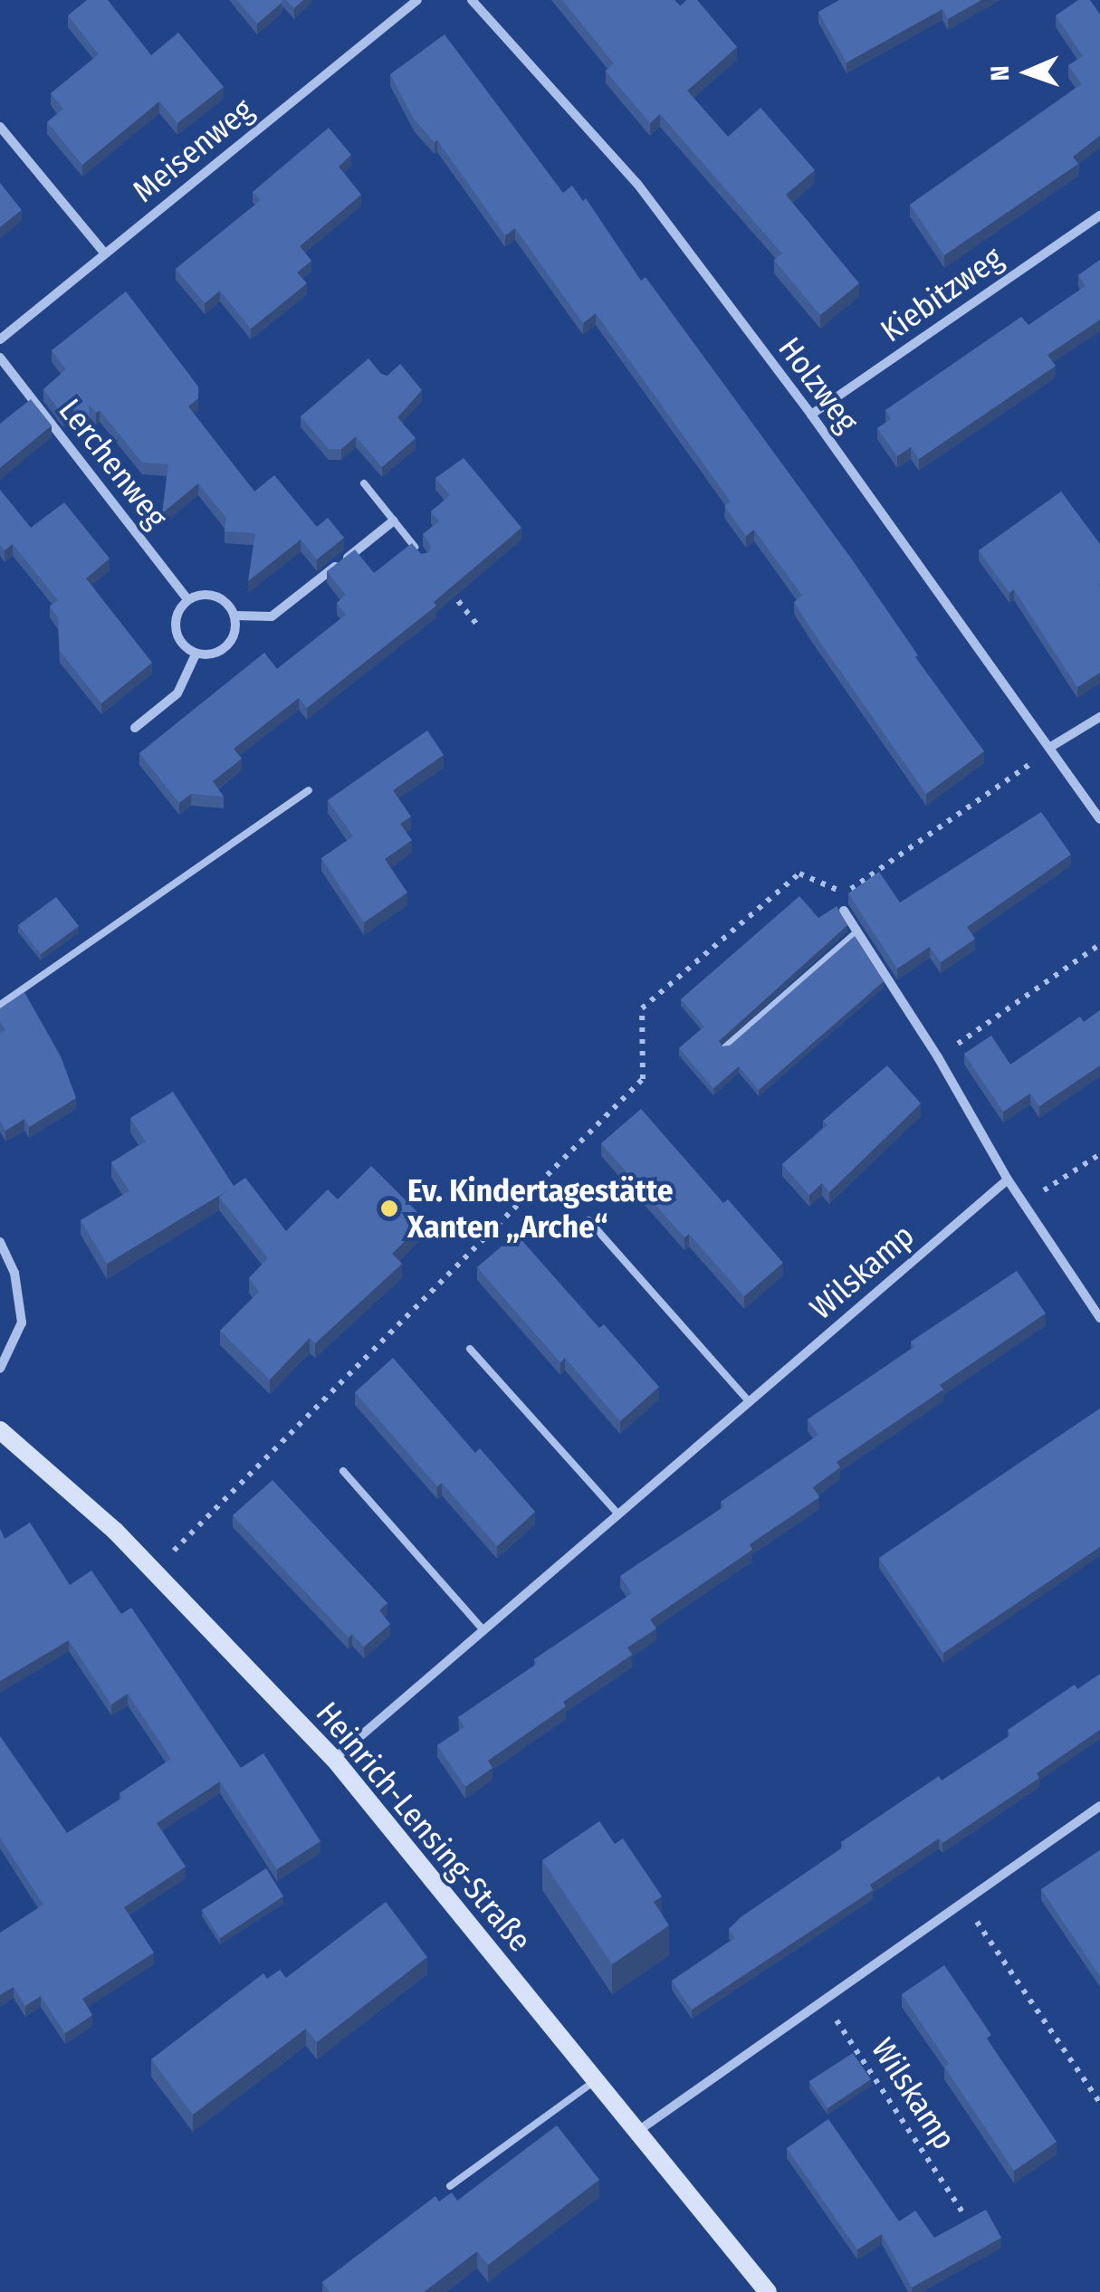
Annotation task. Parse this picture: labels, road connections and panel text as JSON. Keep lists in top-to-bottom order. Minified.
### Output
{"streets":{"street":["Meisenweg","Kiebitzweg","Holzweg","Lerchenweg","Wilskamp","Heinrich-Lensing-Straße"]},"crossings":[["Kiebitzweg","Holzweg"],["Wilskamp","Heinrich-Lensing-Straße"]],"places":["Ev. Kindertagestätte Xanten „Arche“"],"north":"left"}
